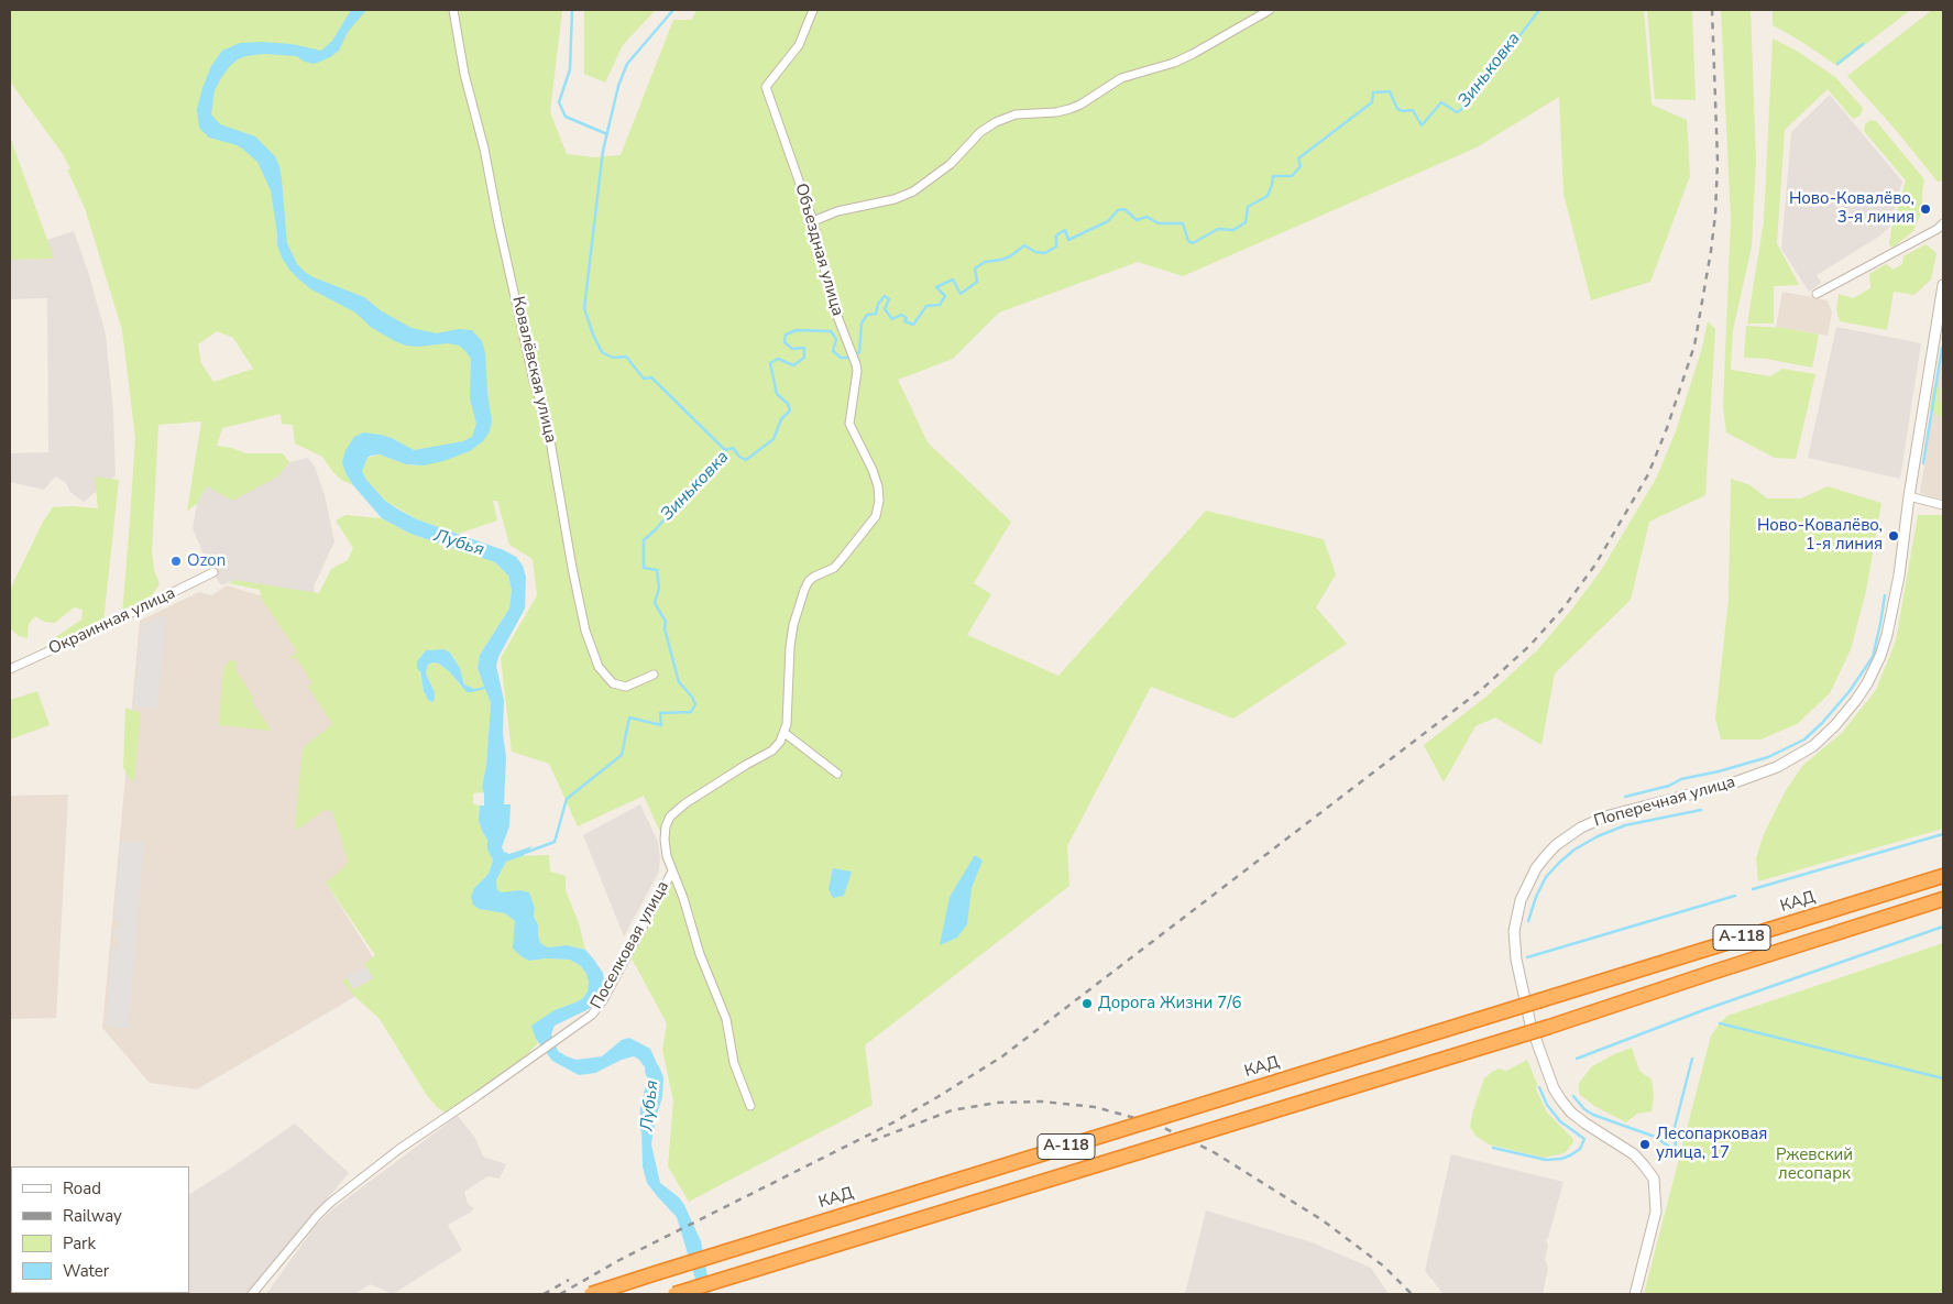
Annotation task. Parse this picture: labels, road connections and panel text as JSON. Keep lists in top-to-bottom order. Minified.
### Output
{"streets":{"highway":["КАД","А-118"],"street":["Объездная улица","Ковалёвская улица","Окраинная улица","Поперечная улица","Поселковая улица"]},"crossings":[["Объездная улица","Поселковая улица"]],"water":["Зиньковка","Лубья"],"parks":["Ржевский лесопарк"],"places":["Ново-Ковалёво, 3-я линия","Ново-Ковалёво, 1-я линия","Ozon","Дорога Жизни 7/6","Лесопарковая улица, 17"],"legend":["Road","Railway","Park","Water"]}
